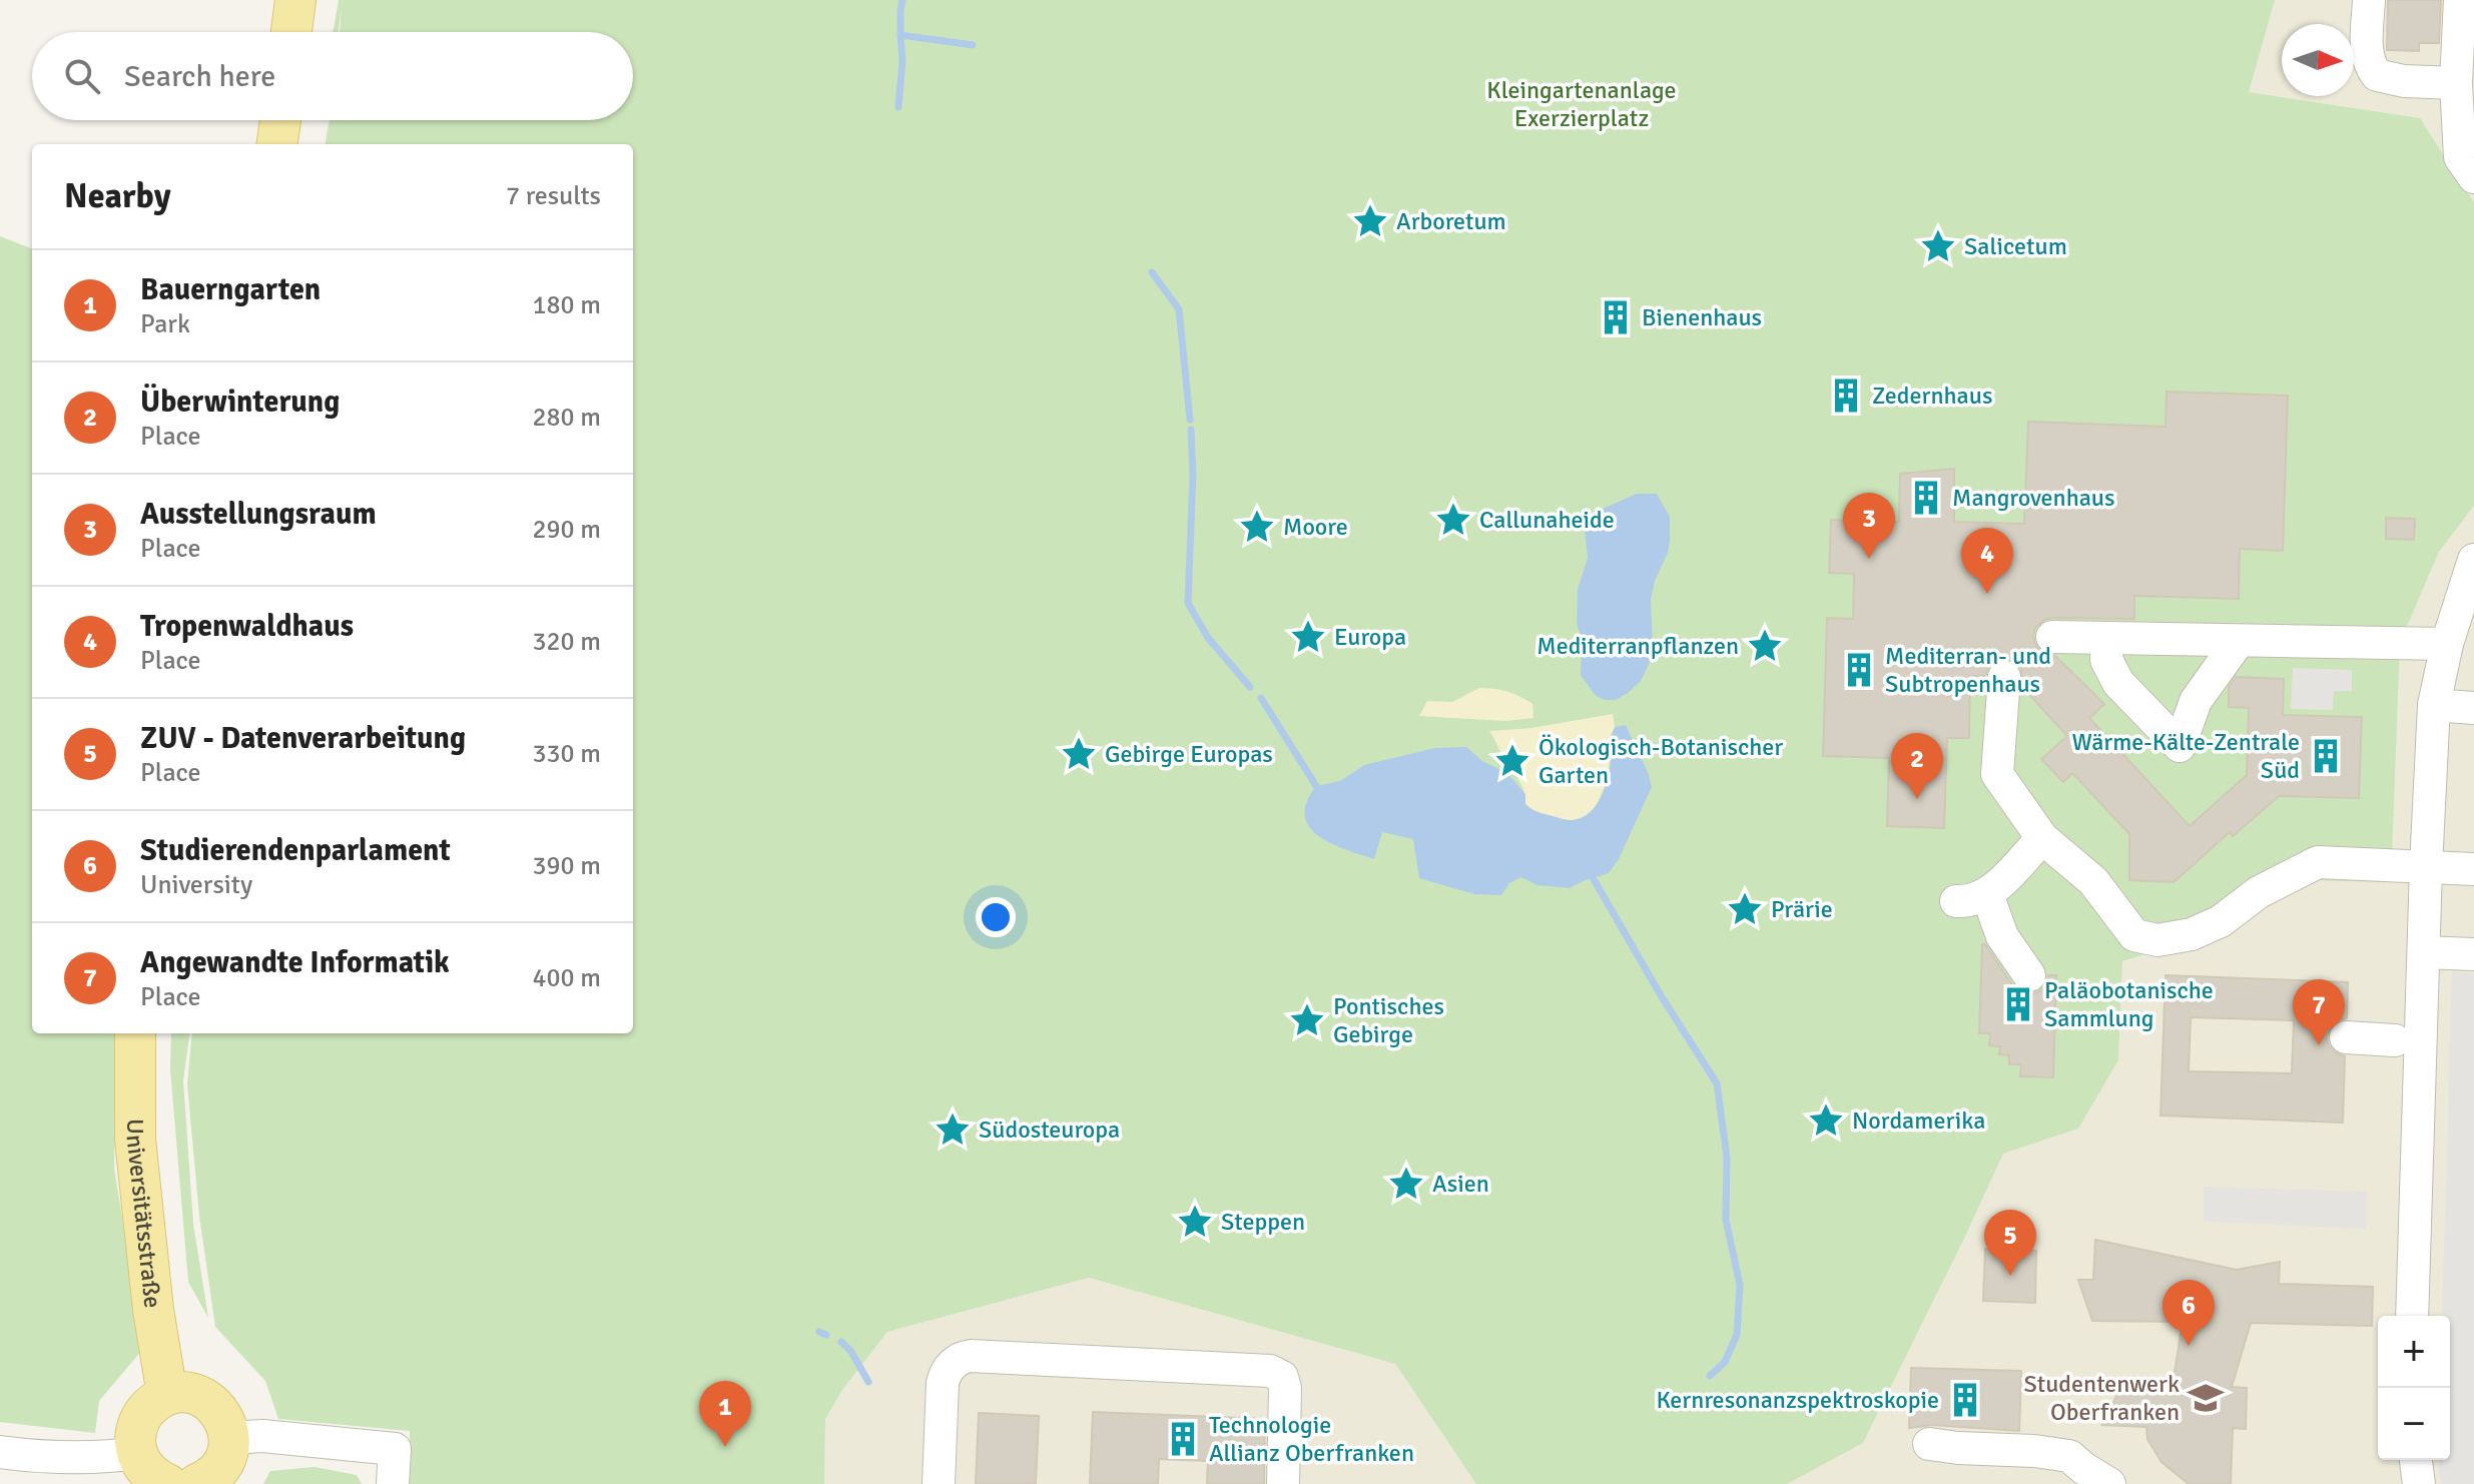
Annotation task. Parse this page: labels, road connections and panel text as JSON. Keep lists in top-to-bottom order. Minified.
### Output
{"streets":{"main road":["Universitätsstraße"]},"parks":["Kleingartenanlage Exerzierplatz"],"places":{"place":["Arboretum","Salicetum","Callunaheide","Moore","Europa","Mediterranpflanzen","Gebirge Europas","Ökologisch-Botanischer Garten","Prärie","Pontisches Gebirge","Nordamerika","Südosteuropa","Asien","Steppen"],"building":["Bienenhaus","Zedernhaus","Mangrovenhaus","Mediterran- und Subtropenhaus","Wärme-Kälte-Zentrale Süd","Paläobotanische Sammlung","Kernresonanzspektroskopie","Technologie Allianz Oberfranken"],"school or university":["Studentenwerk Oberfranken"]},"north":"right","page":{"search":"Search here","heading":["Nearby","7 results"],"list":[{"mark":"1","name":"Bauerngarten","note":"Park","value":"180 m"},{"mark":"2","name":"Überwinterung","note":"Place","value":"280 m"},{"mark":"3","name":"Ausstellungsraum","note":"Place","value":"290 m"},{"mark":"4","name":"Tropenwaldhaus","note":"Place","value":"320 m"},{"mark":"5","name":"ZUV - Datenverarbeitung","note":"Place","value":"330 m"},{"mark":"6","name":"Studierendenparlament","note":"University","value":"390 m"},{"mark":"7","name":"Angewandte Informatik","note":"Place","value":"400 m"}],"pins":["3","4","2","7","5","6","1"],"map_buttons":["+","−"]}}
